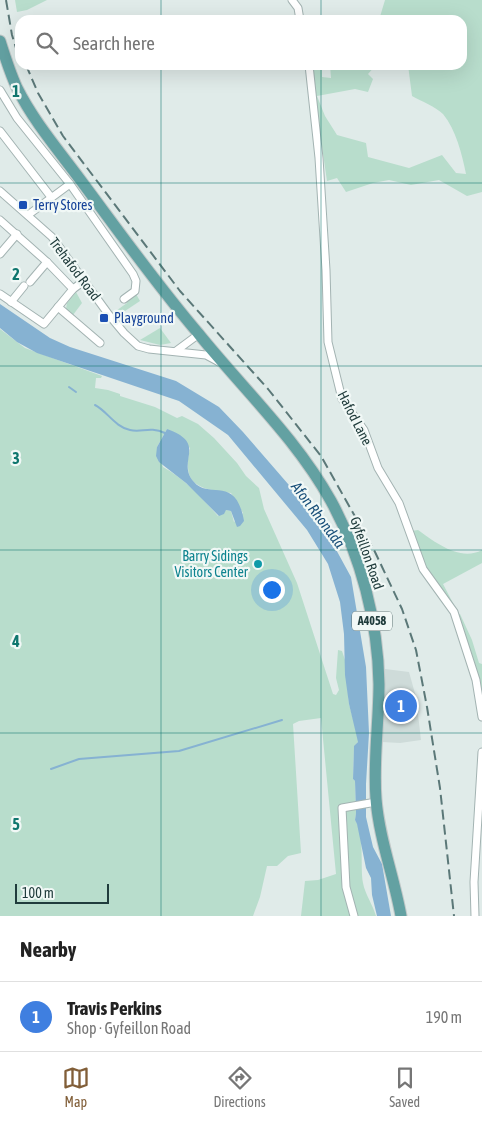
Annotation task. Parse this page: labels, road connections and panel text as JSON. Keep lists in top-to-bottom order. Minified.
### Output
{"streets":{"main road":["Gyfeillon Road","A4058"],"street":["Trehafod Road","Hafod Lane"]},"crossings":[["Trehafod Road","Gyfeillon Road"],["Gyfeillon Road","A4058"]],"water":["Afon Rhondda"],"places":{"transit":["Terry Stores","Playground"],"other":["Barry Sidings Visitors Center"]},"scale_bar":"100 m","page":{"search":"Search here","pins":"1","scale":"100 m","heading":"Nearby","list":[{"mark":"1","name":"Travis Perkins","note":"Shop · Gyfeillon Road","value":"190 m"}],"nav":["Map","Directions","Saved"]},"grid":{"rows":["1","2","3","4","5"]}}
